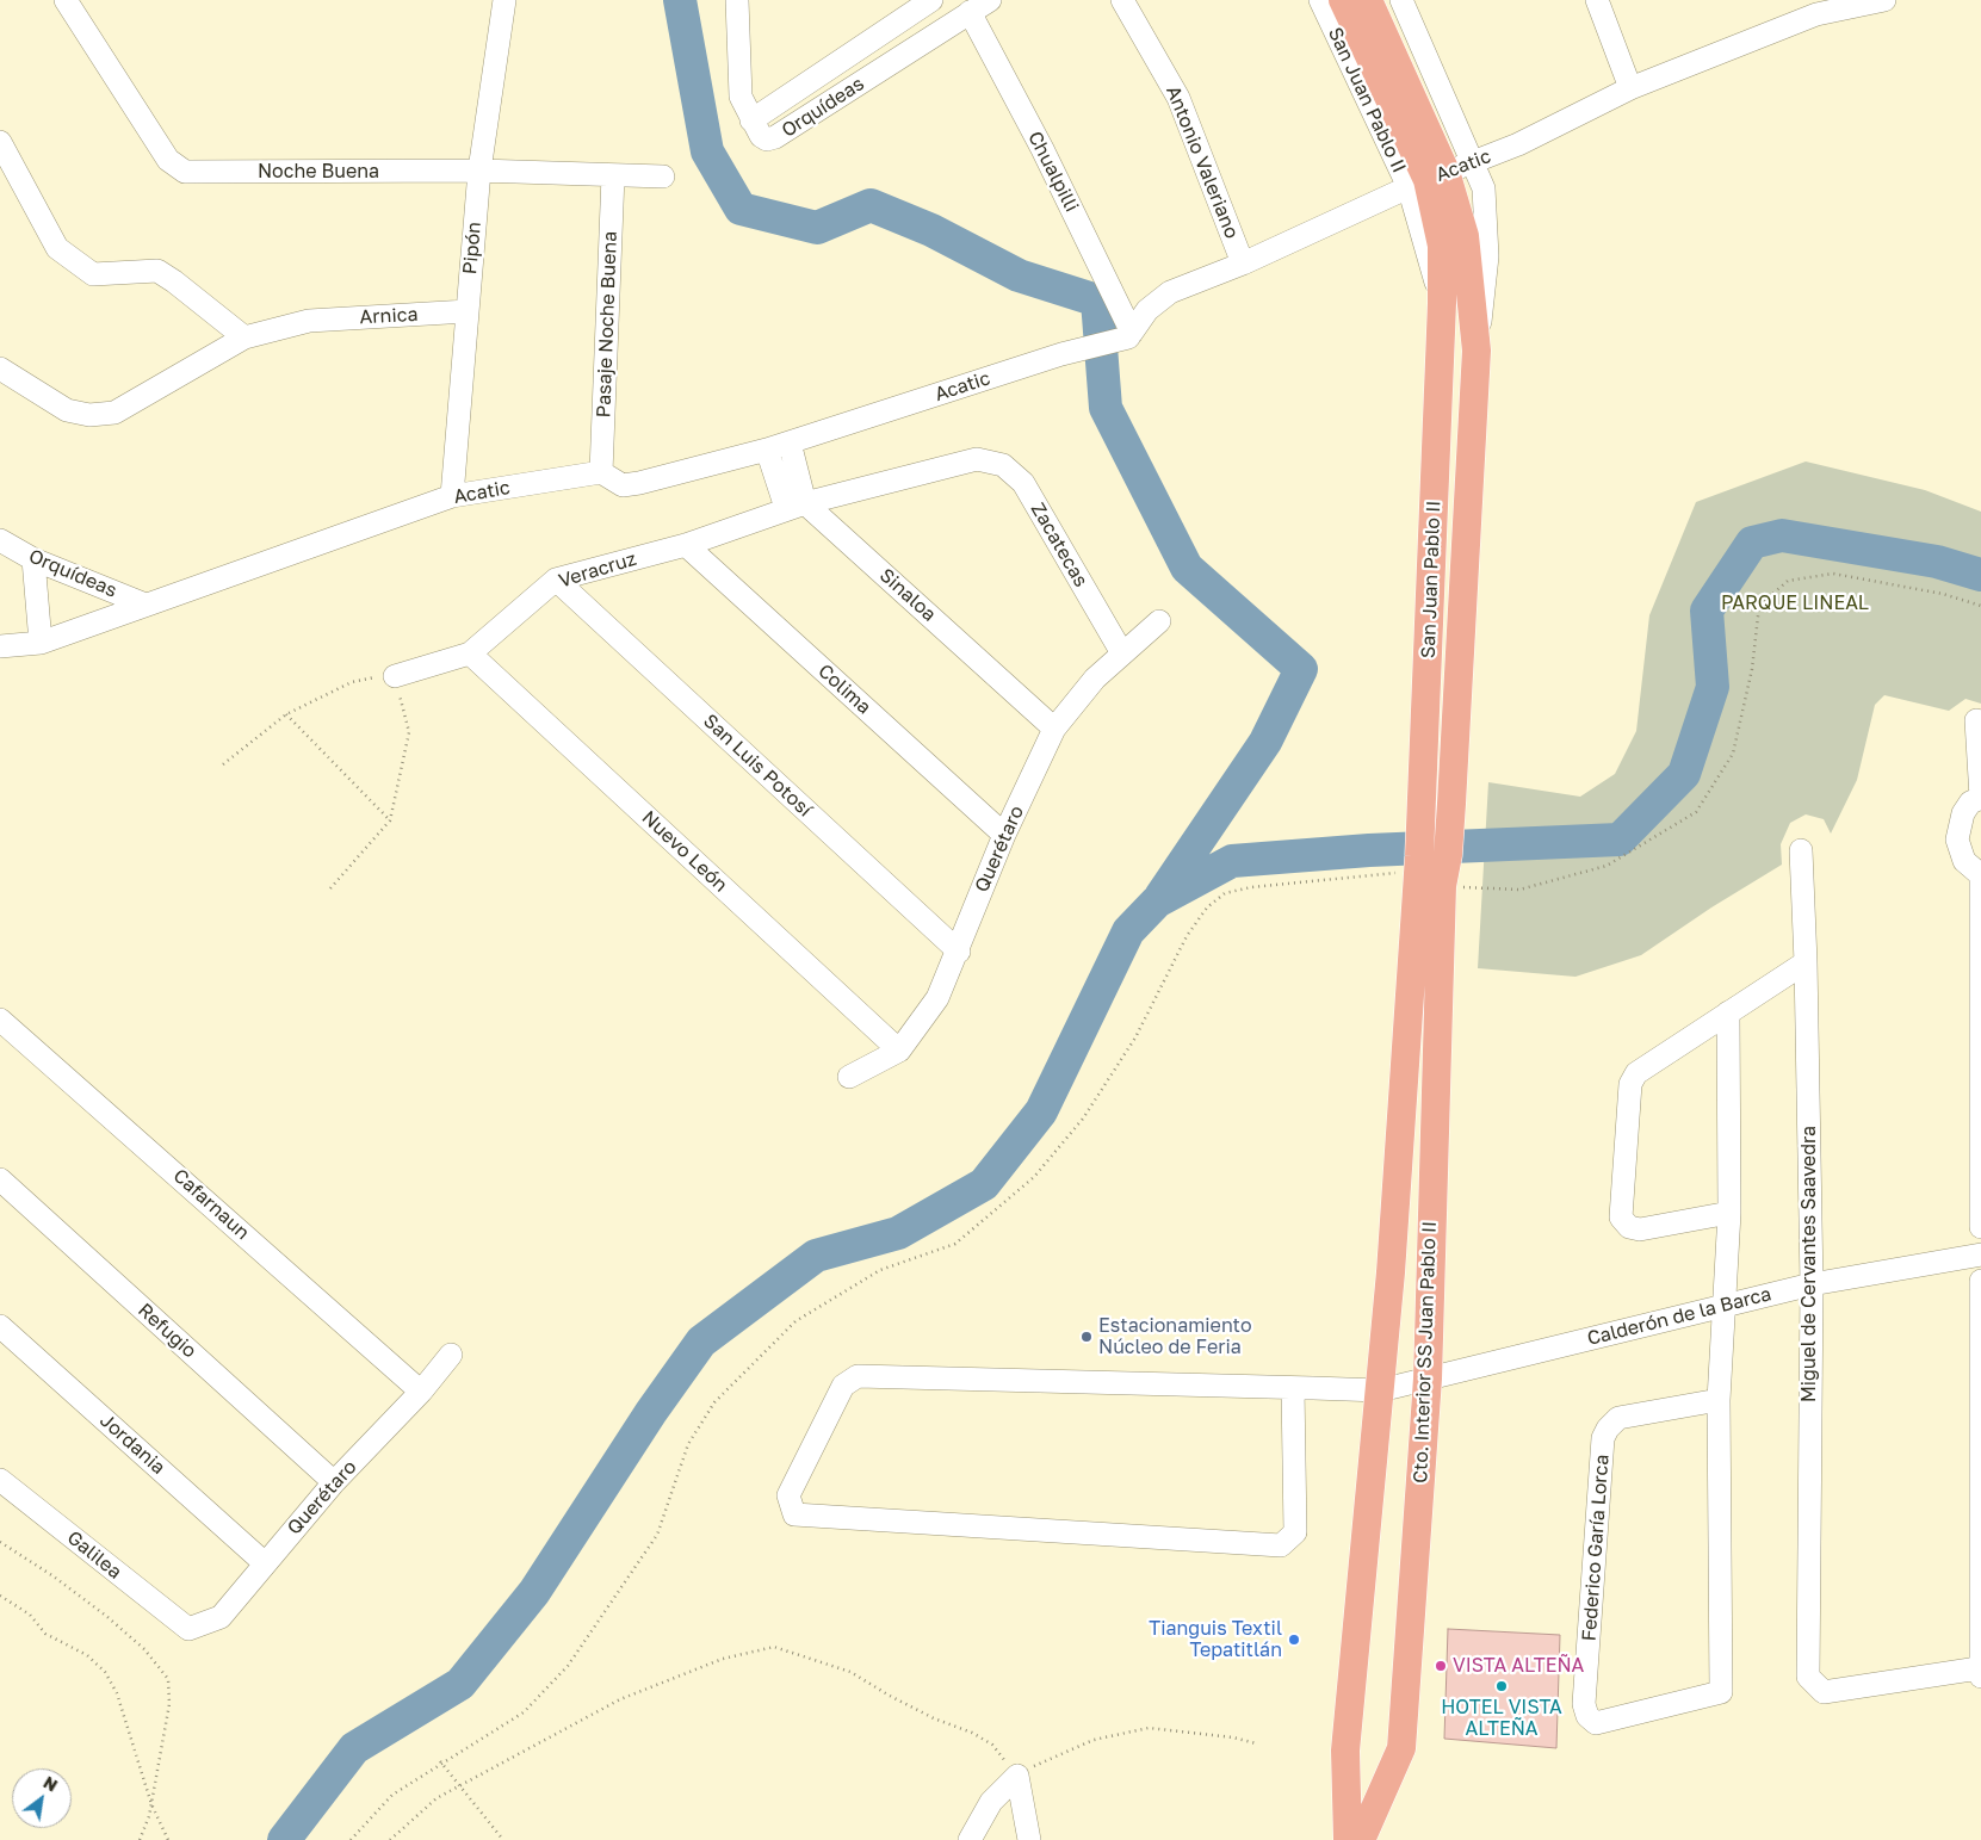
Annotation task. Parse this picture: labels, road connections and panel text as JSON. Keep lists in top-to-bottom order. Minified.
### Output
{"streets":{"main road":["San Juan Pablo II","Cto. Interior SS Juan Pablo II"],"street":["Orquídeas","Antonio Valeriano","Acatic","Noche Buena","Chualpilli","Pipón","Arnica","Pasaje Noche Buena","Zacatecas","Veracruz","Sinaloa","Colima","San Luis Potosí","Querétaro","Nuevo León","Cafarnaun","Miguel de Cervantes Saavedra","Calderón de la Barca","Refugio","Jordania","Federico Garía Lorca","Galilea"]},"crossings":[["San Juan Pablo II","Acatic"],["San Juan Pablo II","Cto. Interior SS Juan Pablo II"],["Orquídeas","Acatic"],["Orquídeas","Chualpilli"],["Antonio Valeriano","Acatic"],["Acatic","Chualpilli"],["Acatic","Pipón"],["Acatic","Pasaje Noche Buena"],["Acatic","Sinaloa"],["Noche Buena","Pipón"],["Noche Buena","Pasaje Noche Buena"],["Pipón","Arnica"],["Zacatecas","Veracruz"],["Zacatecas","Querétaro"],["Veracruz","Sinaloa"],["Veracruz","Colima"],["Veracruz","San Luis Potosí"],["Veracruz","Nuevo León"],["Sinaloa","Querétaro"],["Colima","Querétaro"],["San Luis Potosí","Querétaro"],["Querétaro","Nuevo León"],["Querétaro","Cafarnaun"],["Querétaro","Refugio"],["Querétaro","Jordania"],["Querétaro","Galilea"],["Miguel de Cervantes Saavedra","Calderón de la Barca"],["Calderón de la Barca","Cto. Interior SS Juan Pablo II"]],"parks":["PARQUE LINEAL"],"places":["Estacionamiento Núcleo de Feria","Tianguis Textil Tepatitlán","VISTA ALTEÑA","HOTEL VISTA ALTEÑA"],"north":"top right"}
